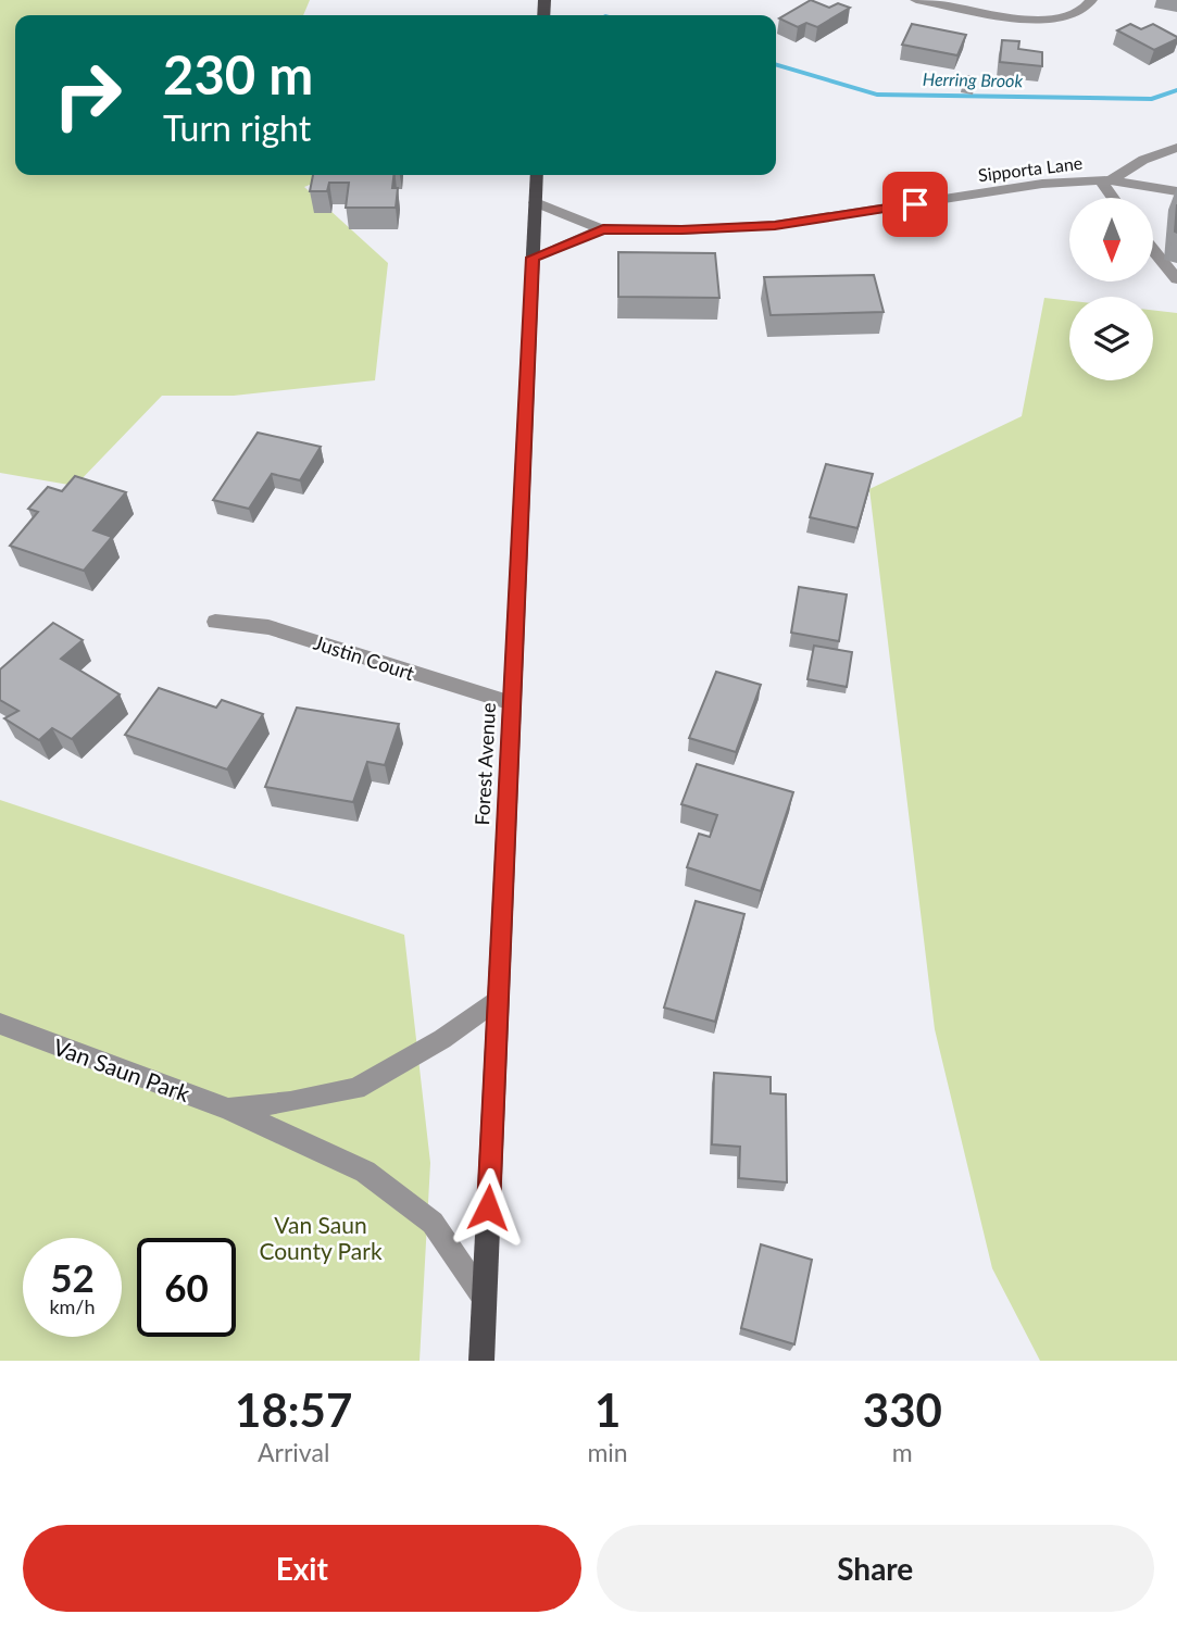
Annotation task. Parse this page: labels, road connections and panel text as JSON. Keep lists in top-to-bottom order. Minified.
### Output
{"streets":{"main road":["Forest Avenue"],"street":["Sipporta Lane","Justin Court","Van Saun Park"]},"crossings":[["Justin Court","Forest Avenue"],["Forest Avenue","Van Saun Park"]],"water":["Herring Brook"],"parks":["Van Saun County Park"],"north":"bottom","page":{"turn":["230 m","Turn right"],"speed":"52 km/h","limit":"60","eta":["18:57","Arrival","1","min","330","m"],"buttons":["Exit","Share"]}}
